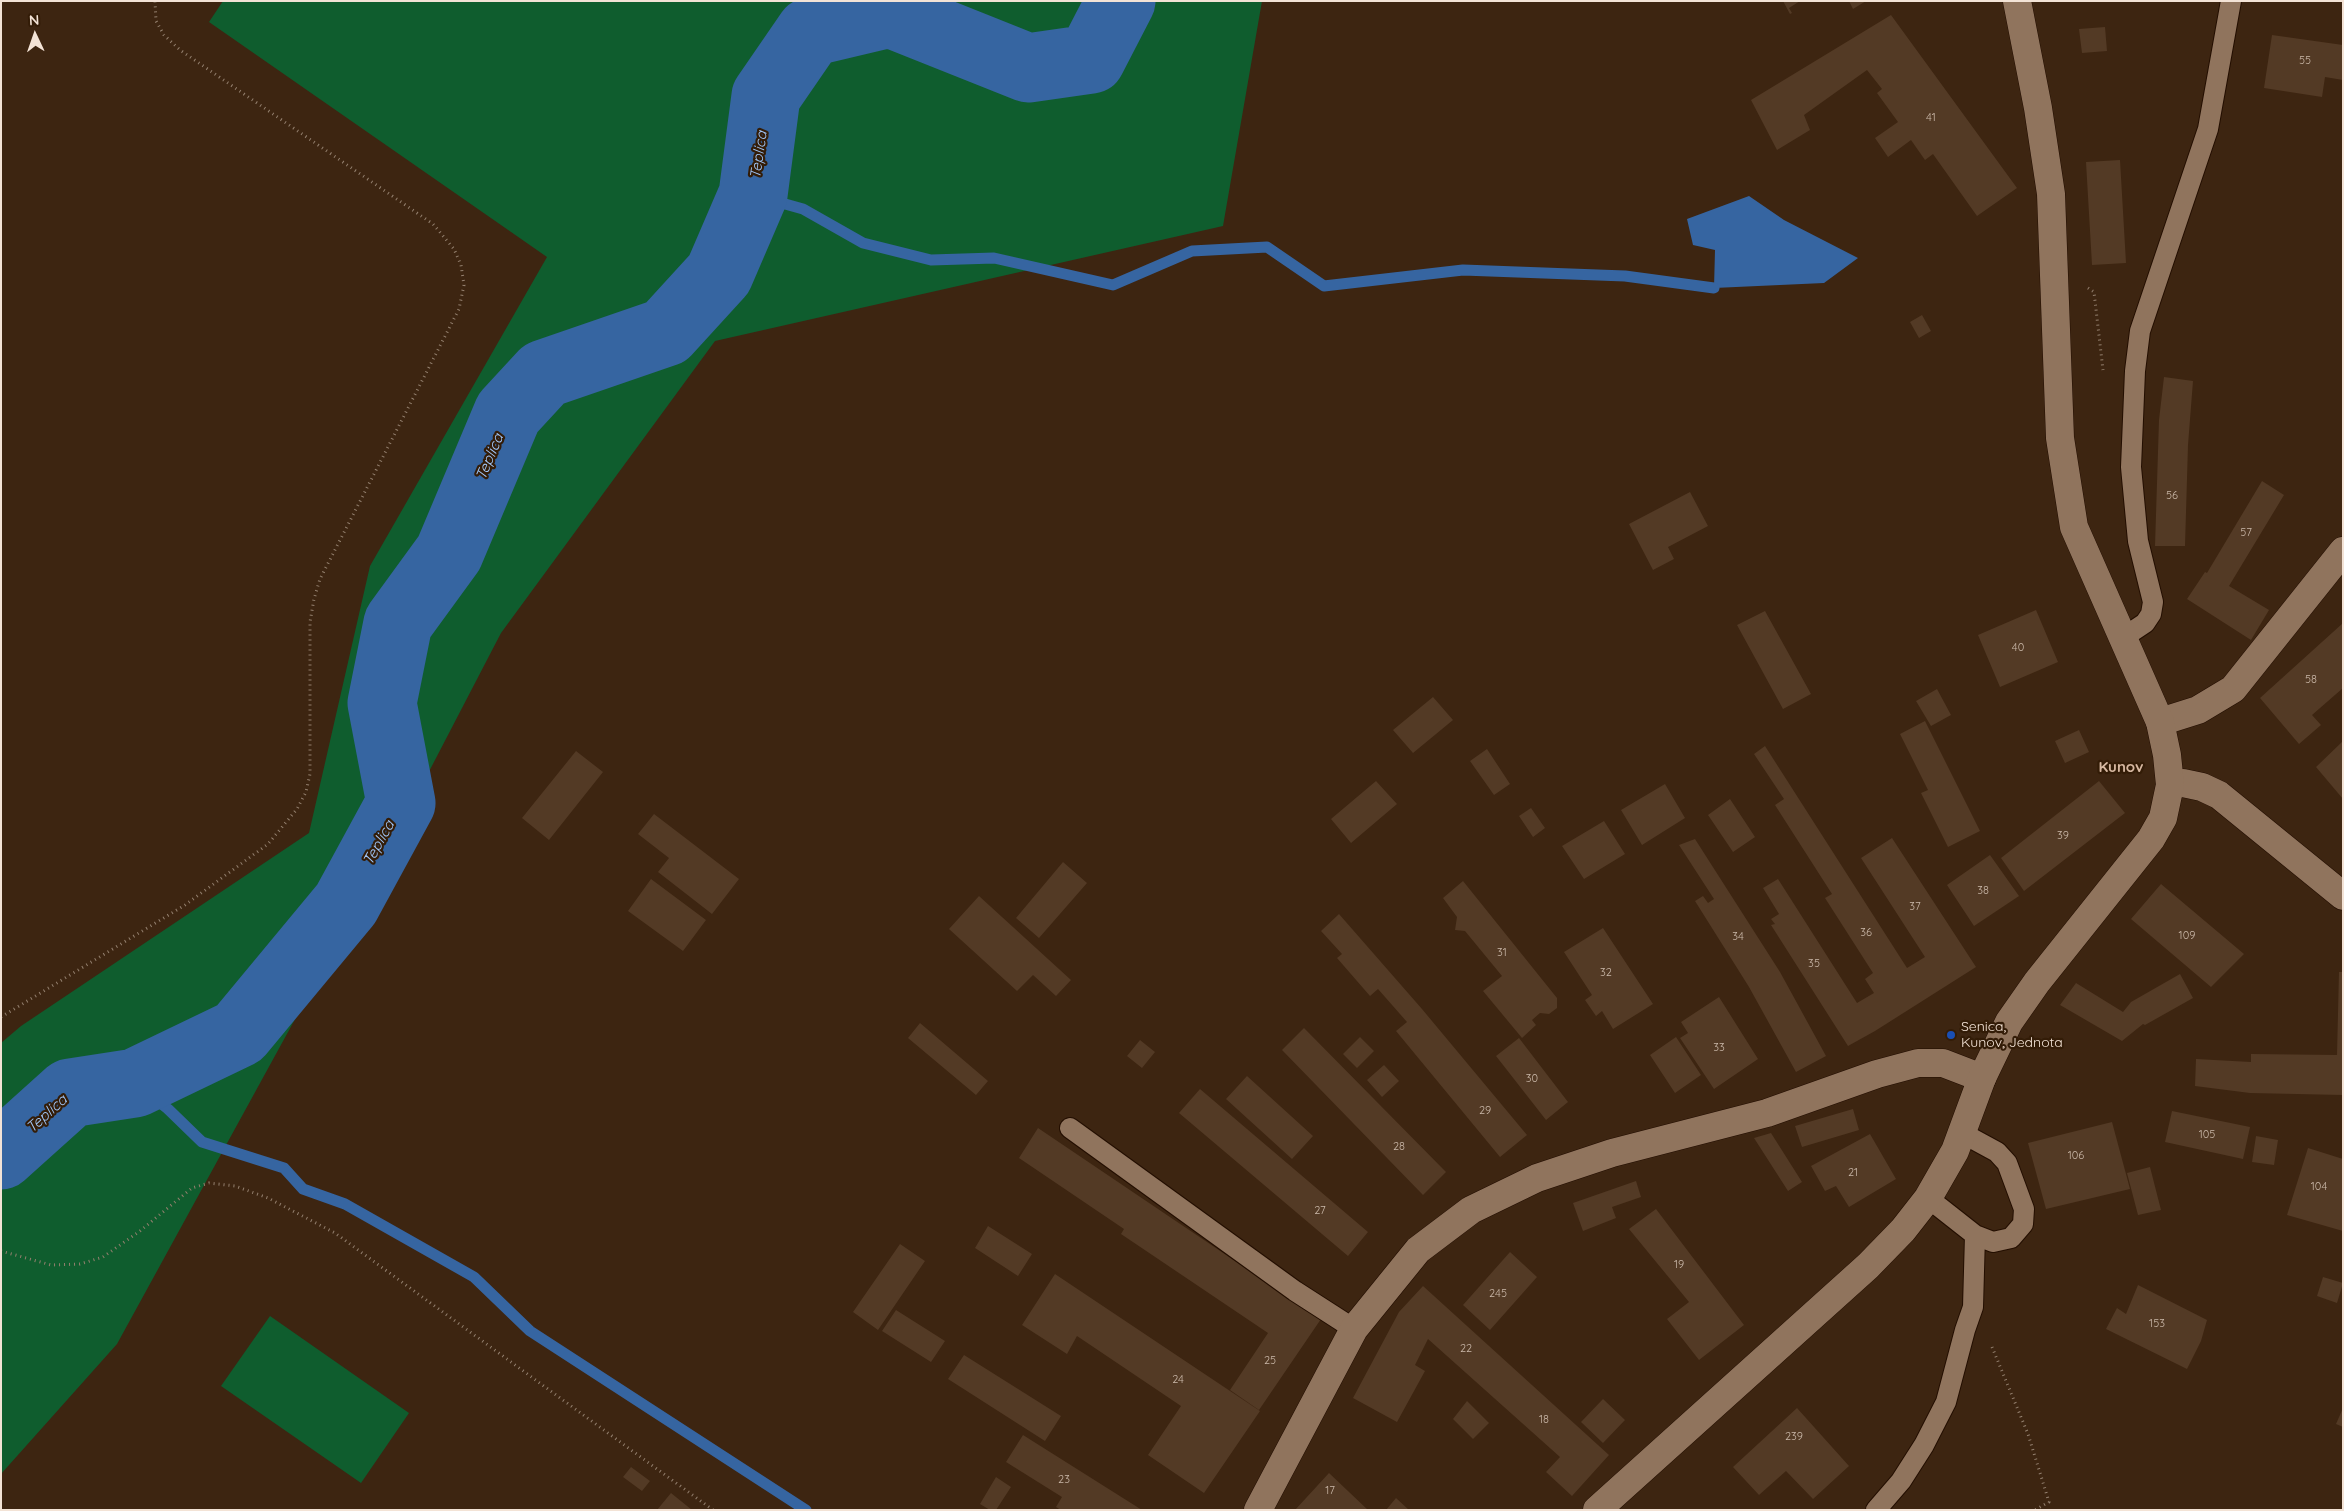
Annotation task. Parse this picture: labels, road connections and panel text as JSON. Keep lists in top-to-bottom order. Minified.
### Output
{"districts":["Kunov"],"water":["Teplica"],"places":["Senica, Kunov, Jednota"],"house_numbers":["55","41","56","57","40","58","39","38","37","36","109","34","31","35","32","33","30","29","105","28","106","21","104","27","19","245","153","22","25","24","18","239","23","17"],"north":"top"}
